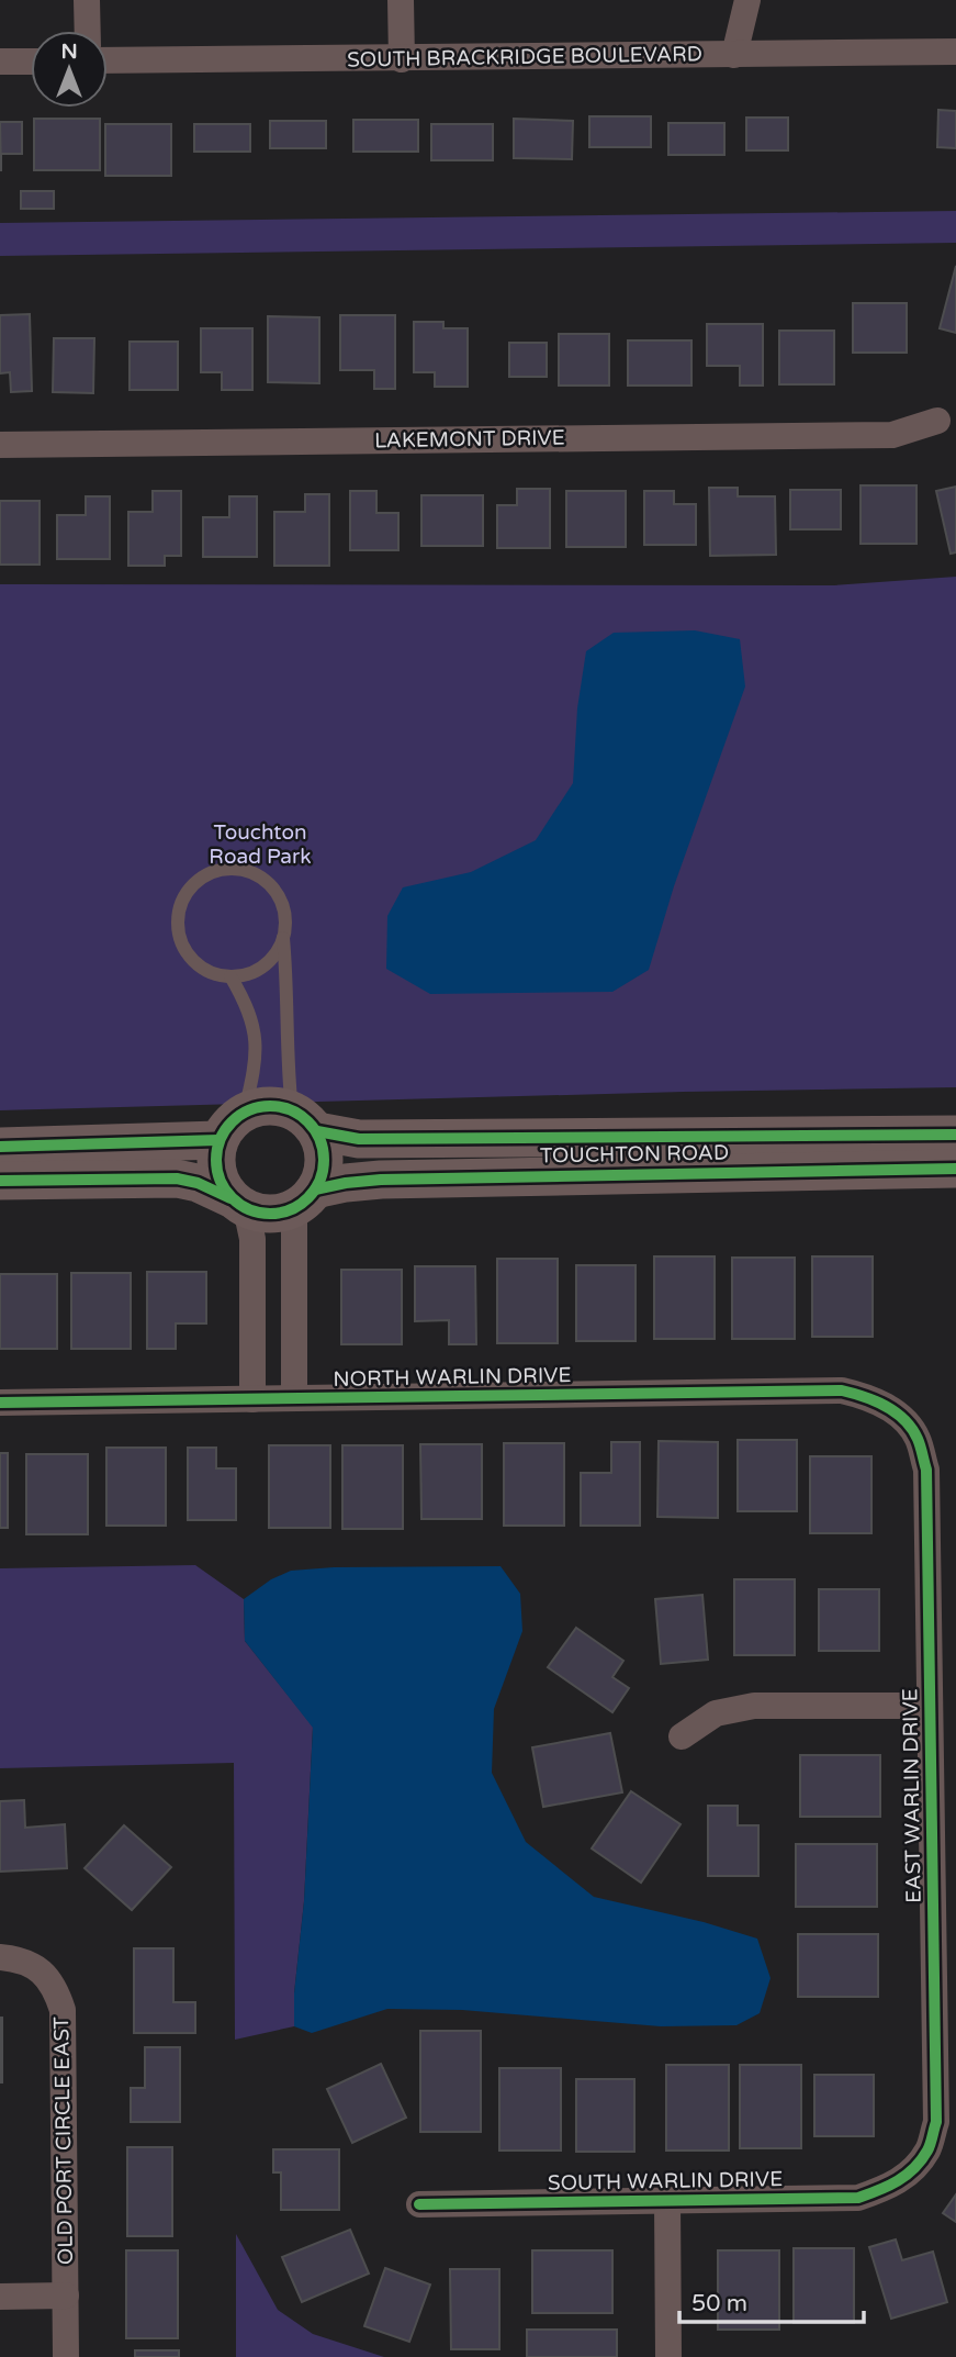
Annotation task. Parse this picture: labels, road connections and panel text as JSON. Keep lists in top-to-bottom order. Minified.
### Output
{"streets":{"street":["SOUTH BRACKRIDGE BOULEVARD","LAKEMONT DRIVE","TOUCHTON ROAD","NORTH WARLIN DRIVE","EAST WARLIN DRIVE","OLD PORT CIRCLE EAST","SOUTH WARLIN DRIVE"]},"crossings":[["NORTH WARLIN DRIVE","EAST WARLIN DRIVE"],["EAST WARLIN DRIVE","SOUTH WARLIN DRIVE"]],"parks":["Touchton Road Park"],"scale_bar":"50 m","north":"top"}
